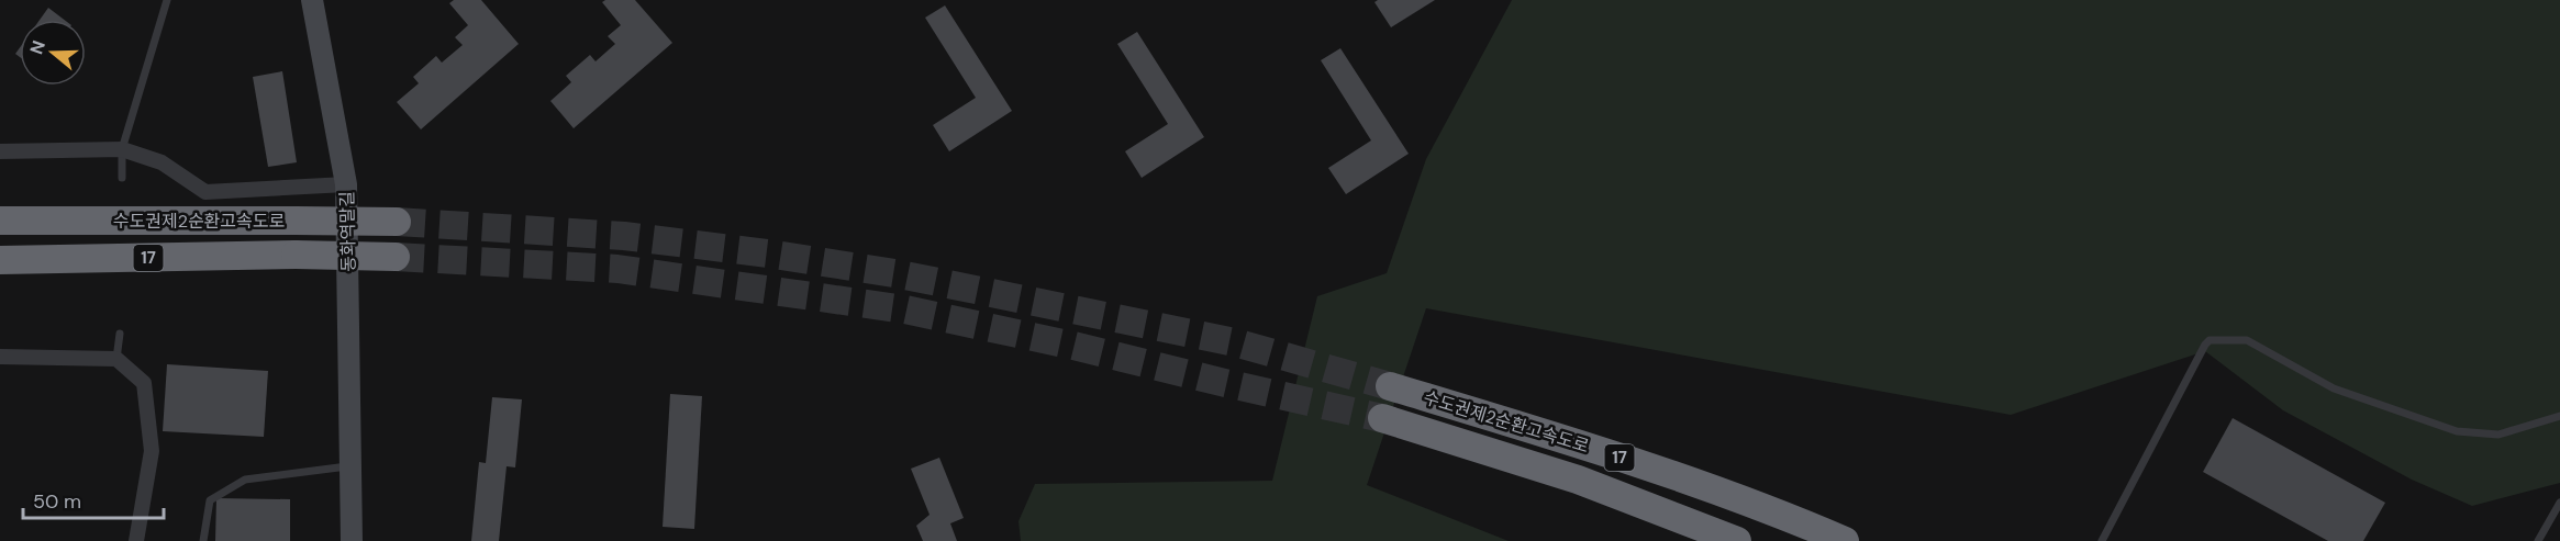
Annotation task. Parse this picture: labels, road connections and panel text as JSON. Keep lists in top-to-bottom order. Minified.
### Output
{"streets":{"highway":["수도권제2순환고속도로","17"],"street":["동화역말길"]},"scale_bar":"50 m","north":"left"}
